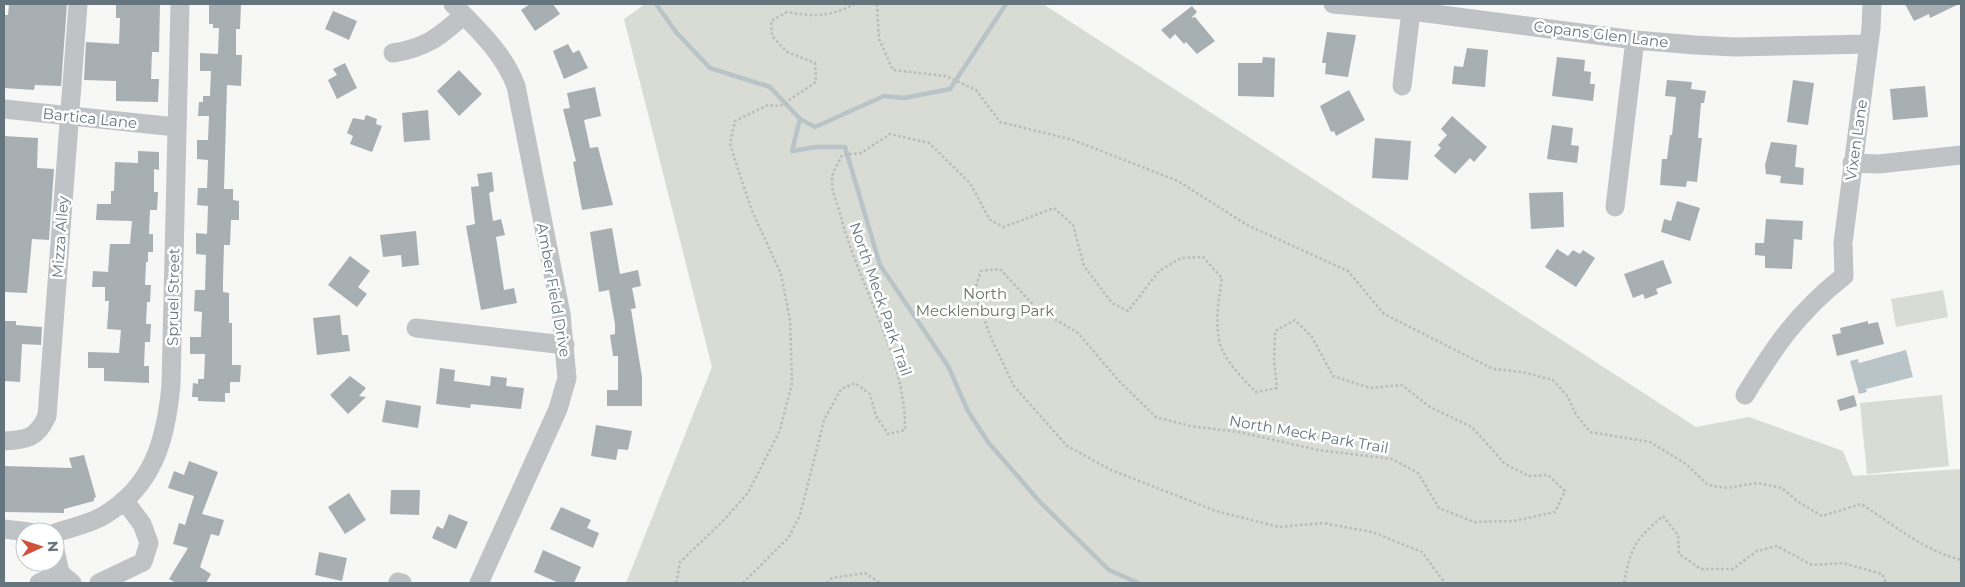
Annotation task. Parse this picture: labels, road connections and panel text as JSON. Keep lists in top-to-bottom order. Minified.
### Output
{"streets":{"street":["Copans Glen Lane","Bartica Lane","Vixen Lane","Mizza Alley","Amber Field Drive","Spruel Street"],"path":["North Meck Park Trail"]},"crossings":[["Copans Glen Lane","Vixen Lane"],["Bartica Lane","Mizza Alley"],["Bartica Lane","Spruel Street"]],"parks":["North Mecklenburg Park"],"north":"right"}
